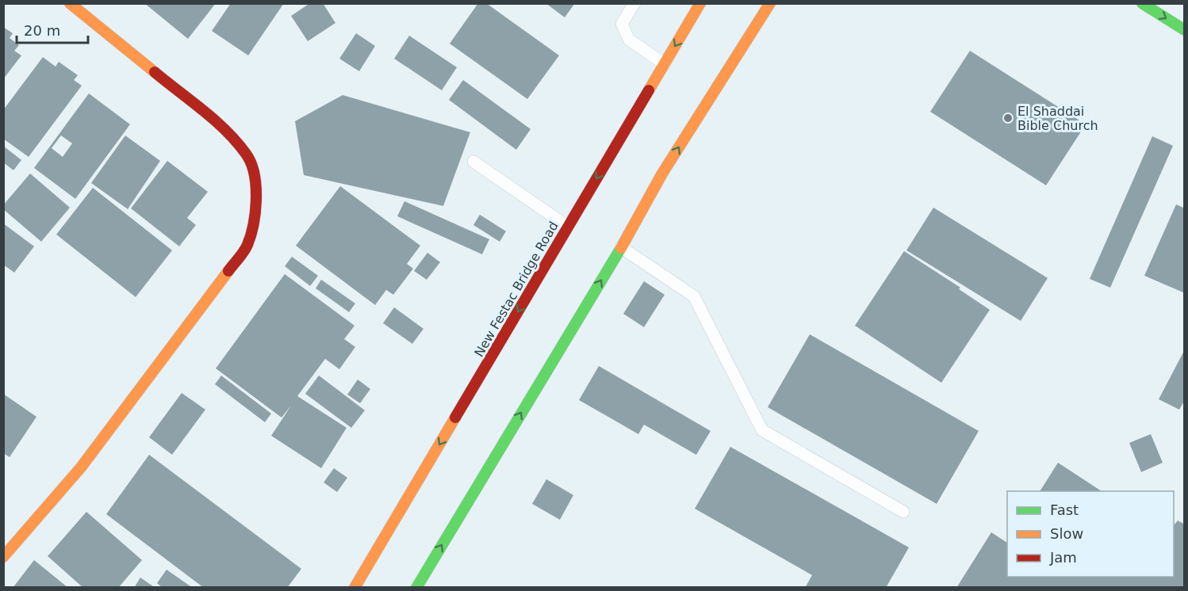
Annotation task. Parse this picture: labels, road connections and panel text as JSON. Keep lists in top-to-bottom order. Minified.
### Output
{"streets":{"main road":["New Festac Bridge Road"]},"places":["El Shaddai Bible Church"],"legend":["Fast","Slow","Jam"],"scale_bar":"20 m"}
